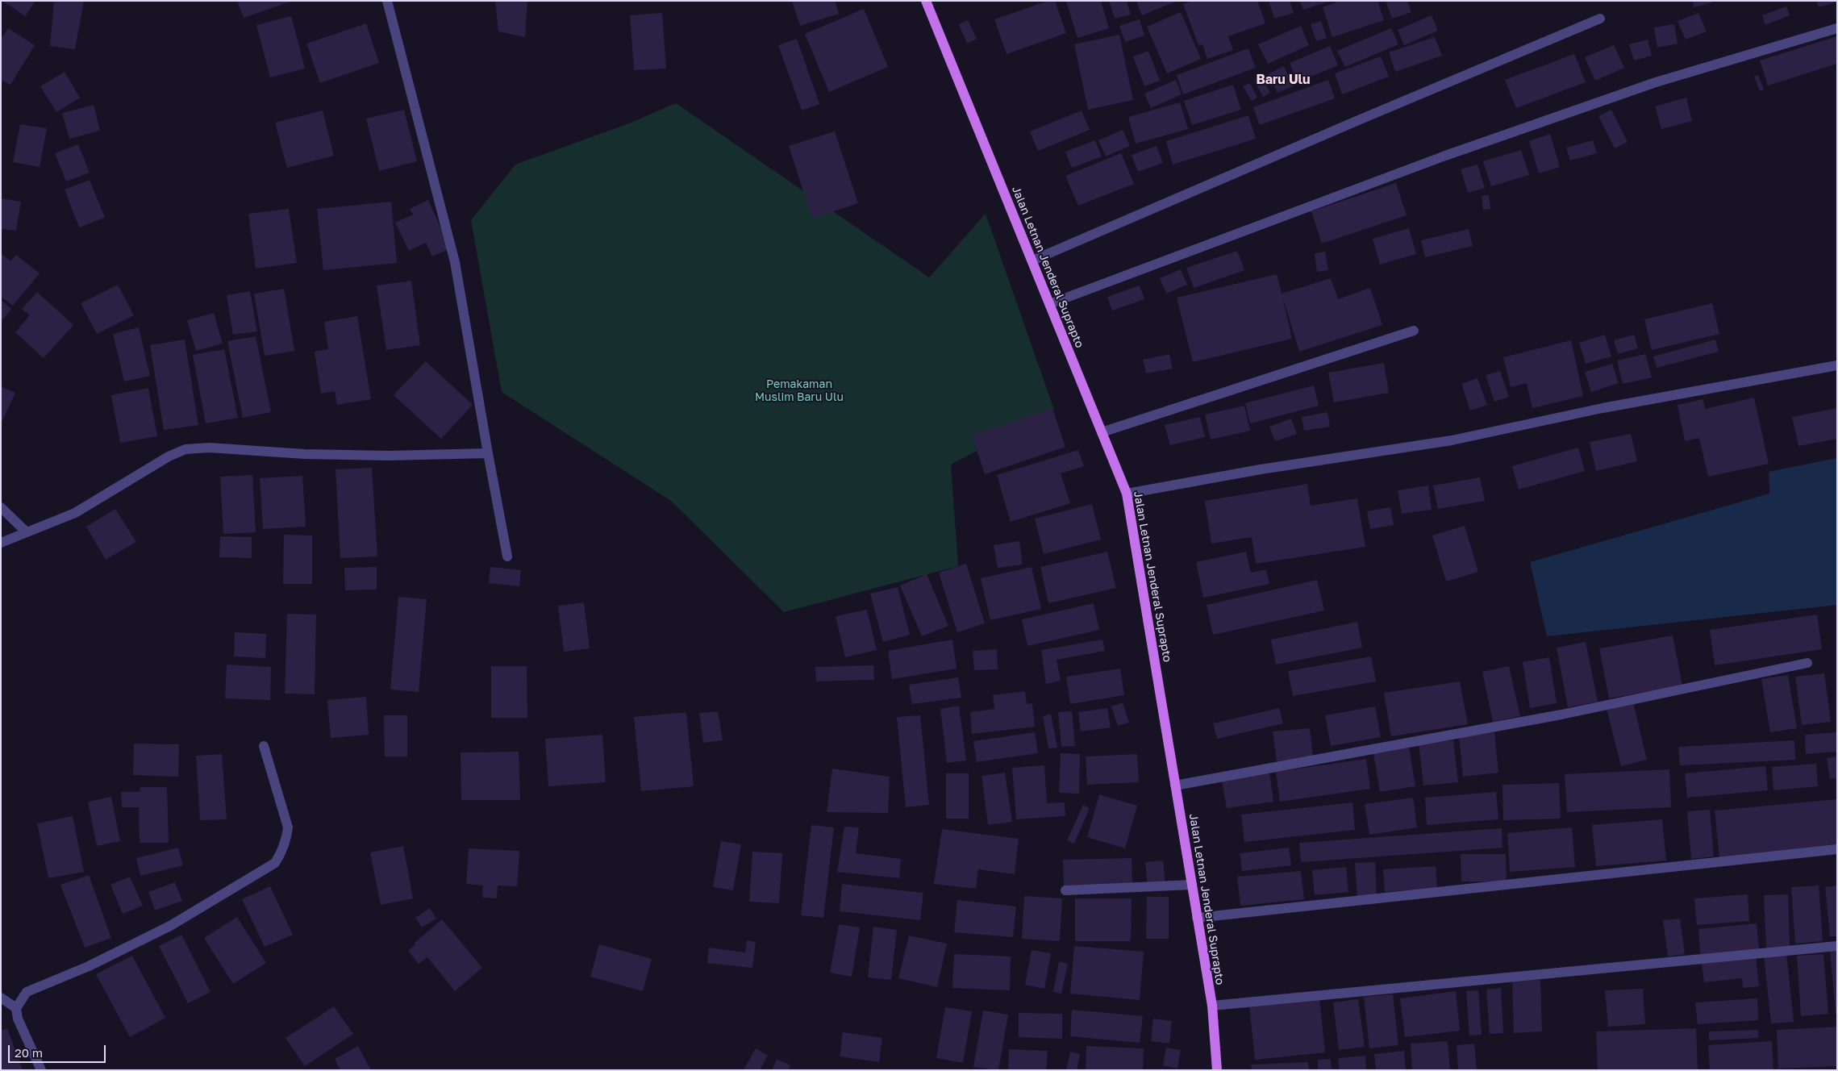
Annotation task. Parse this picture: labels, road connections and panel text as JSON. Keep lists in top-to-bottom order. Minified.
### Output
{"streets":{"main road":["Jalan Letnan Jenderal Suprapto"]},"districts":["Baru Ulu"],"parks":["Pemakaman Muslim Baru Ulu"],"scale_bar":"20 m"}
